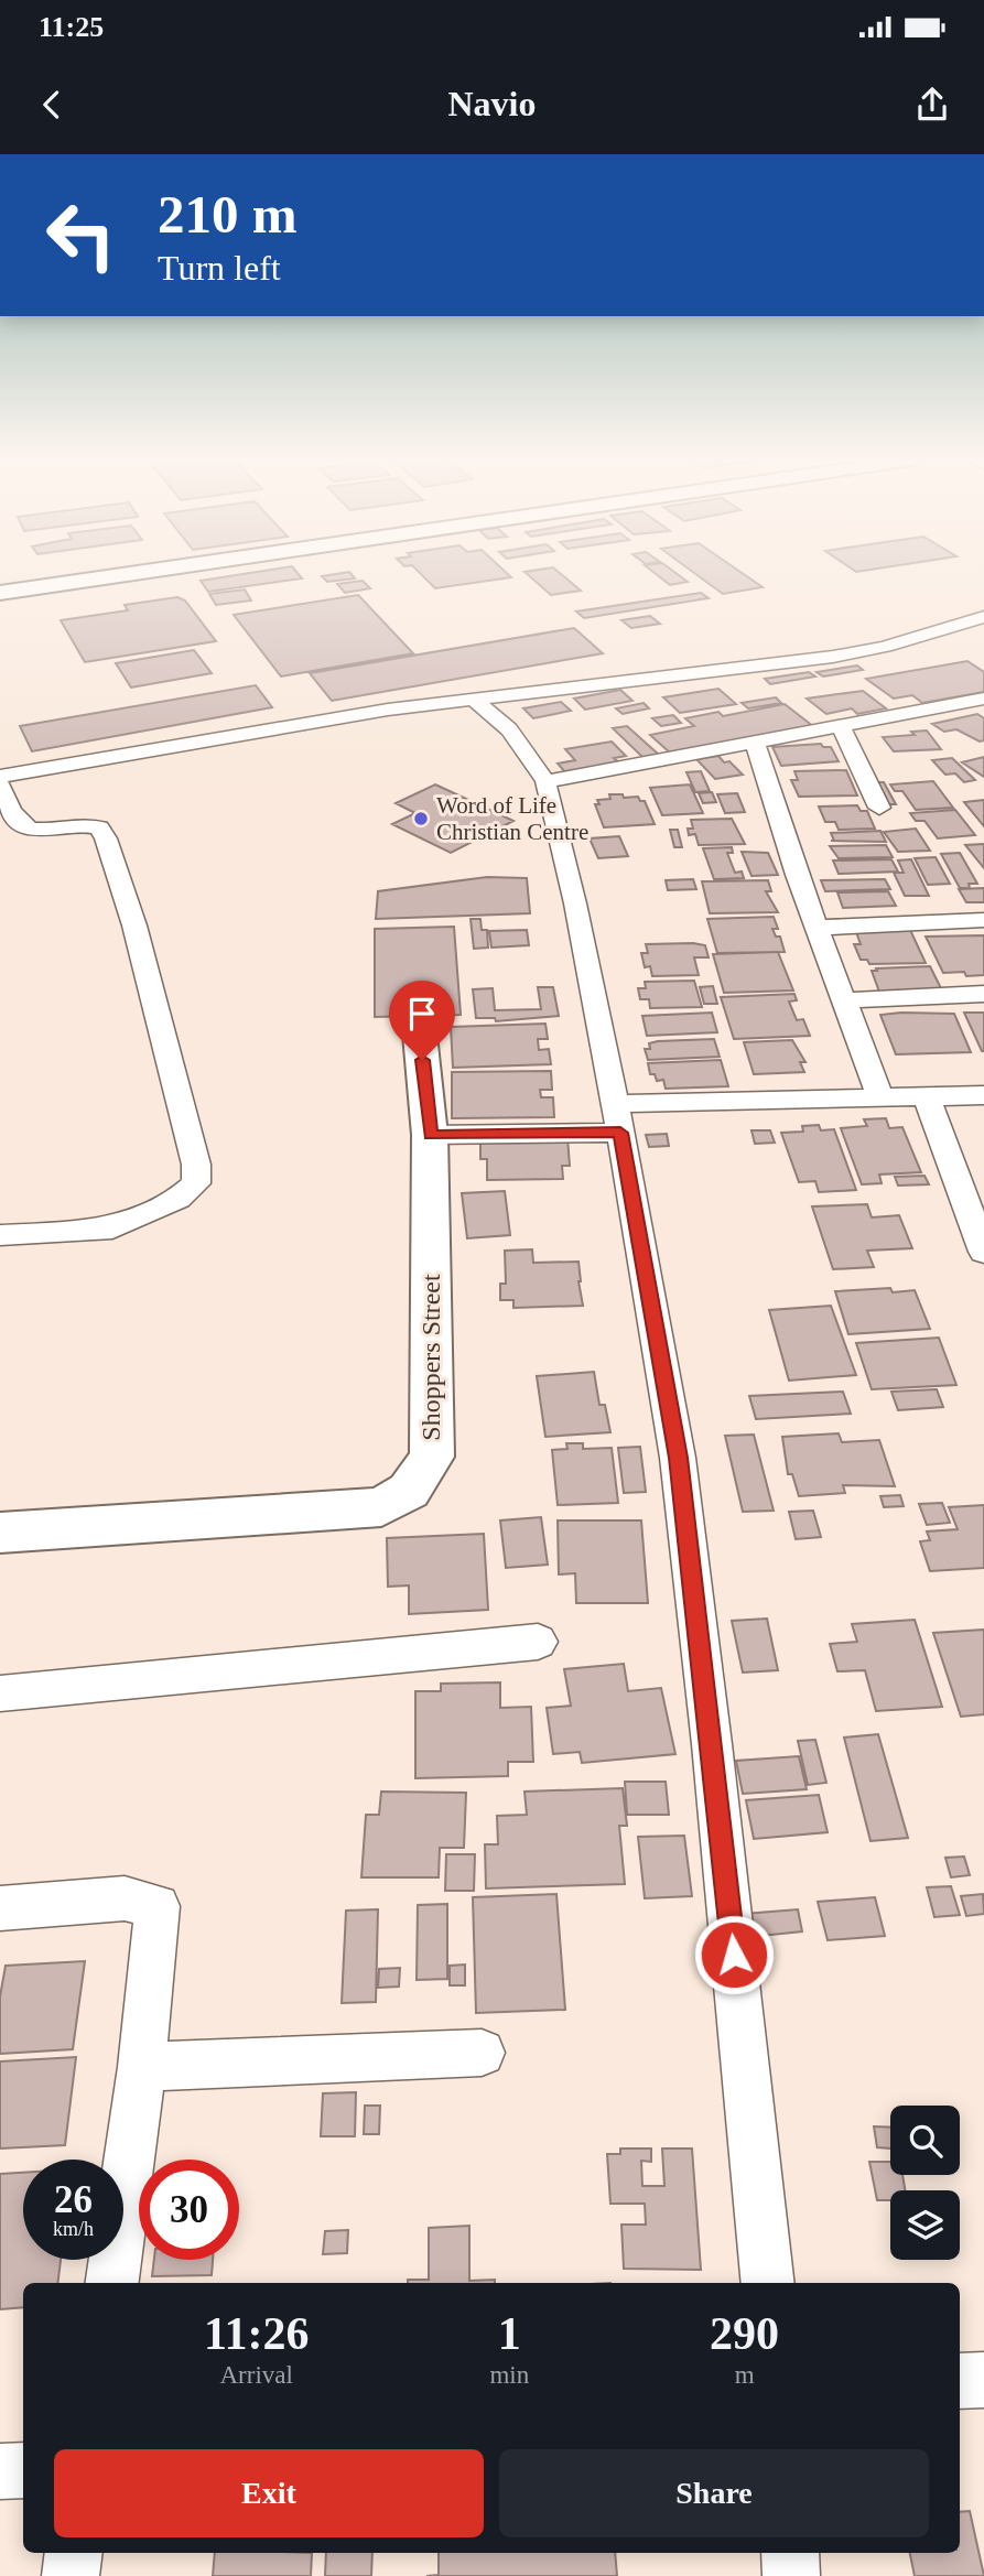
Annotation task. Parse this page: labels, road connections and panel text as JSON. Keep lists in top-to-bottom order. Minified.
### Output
{"streets":{"main road":["Shoppers Street"]},"places":["Word of Life Christian Centre"],"page":{"status":"11:25","header":"Navio","turn":["210 m","Turn left"],"speed":"26 km/h","limit":"30","eta":["11:26","Arrival","1","min","290","m"],"buttons":["Exit","Share"]}}
